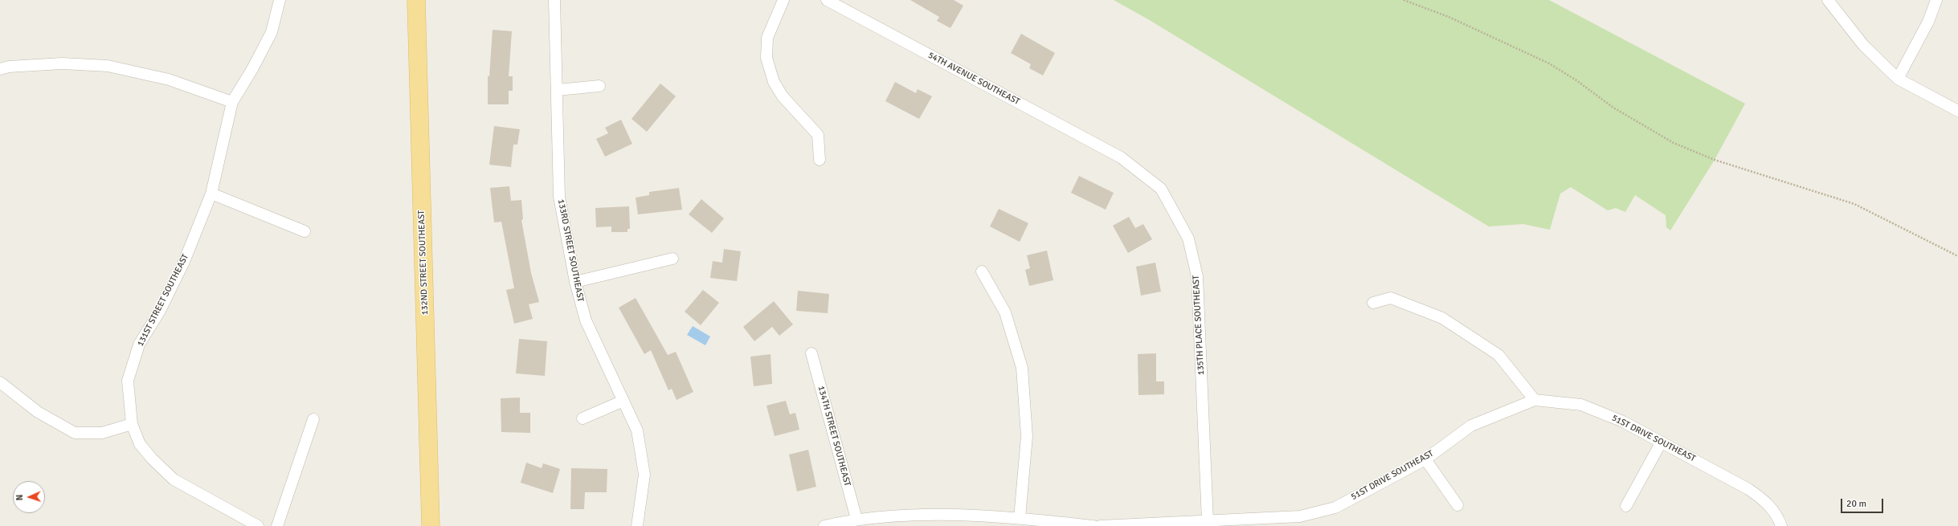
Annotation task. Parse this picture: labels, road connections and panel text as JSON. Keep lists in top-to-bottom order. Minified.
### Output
{"streets":{"main road":["132ND STREET SOUTHEAST"],"street":["54TH AVENUE SOUTHEAST","133RD STREET SOUTHEAST","131ST STREET SOUTHEAST","135TH PLACE SOUTHEAST","134TH STREET SOUTHEAST","51ST DRIVE SOUTHEAST"]},"crossings":[["54TH AVENUE SOUTHEAST","135TH PLACE SOUTHEAST"],["135TH PLACE SOUTHEAST","51ST DRIVE SOUTHEAST"]],"scale_bar":"20 m","north":"left"}
